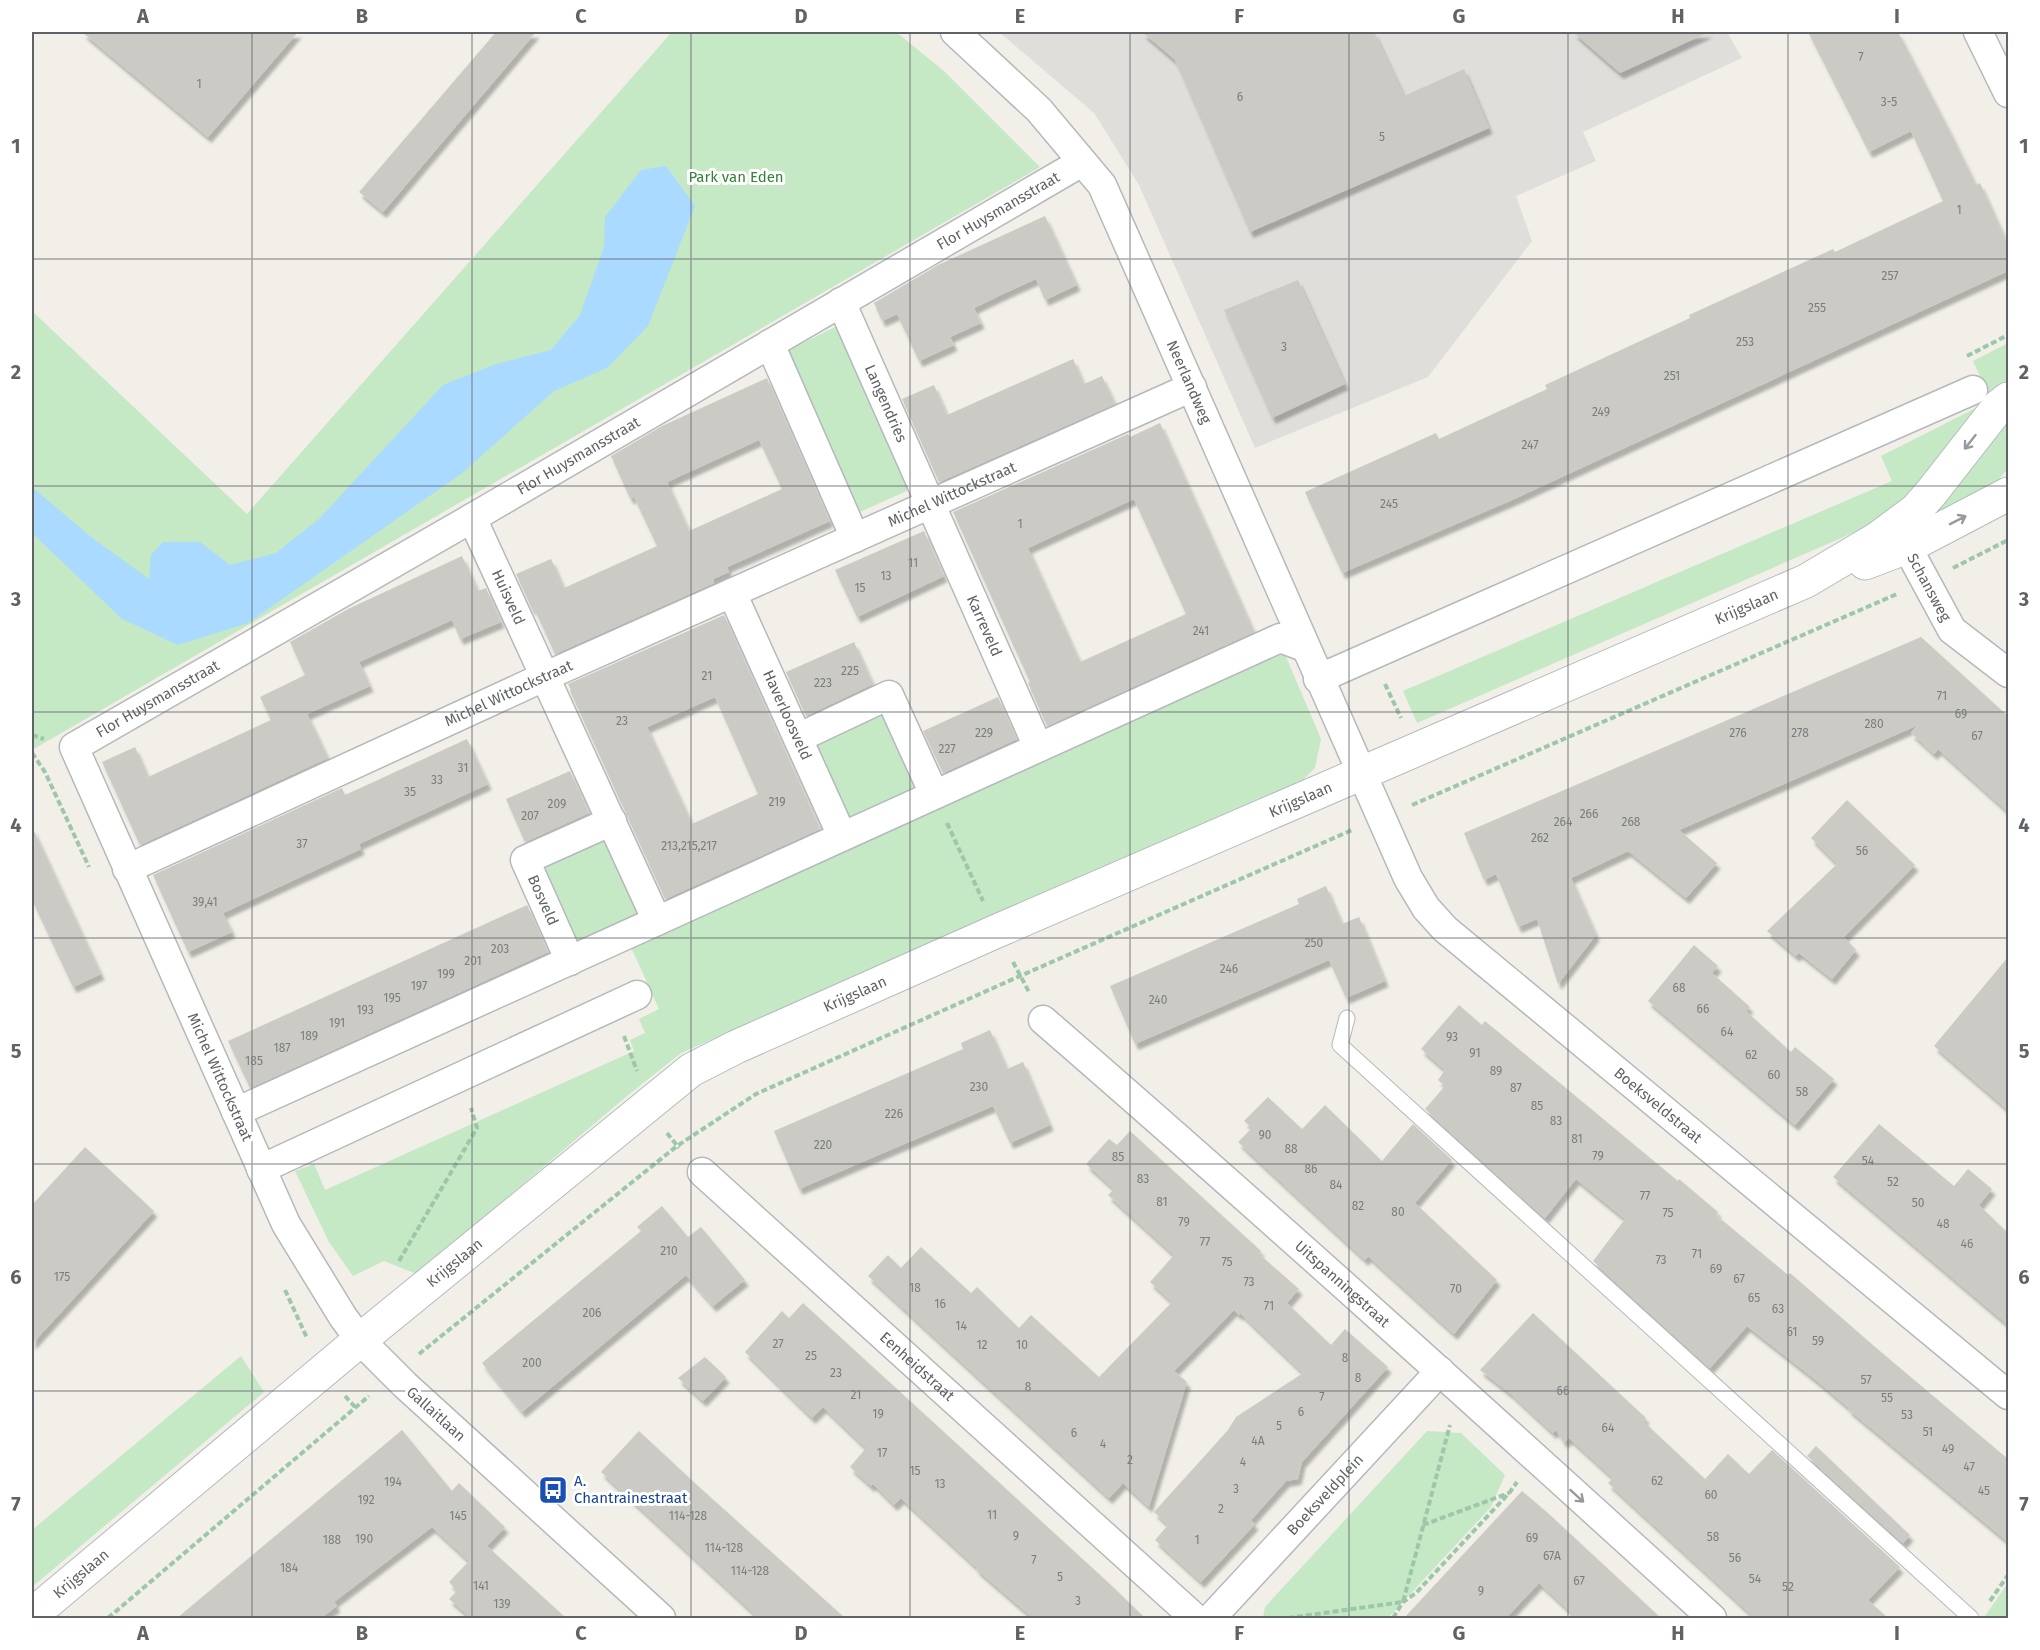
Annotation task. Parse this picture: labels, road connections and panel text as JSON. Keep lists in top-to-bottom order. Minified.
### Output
{"streets":{"street":["Flor Huysmansstraat","Neerlandweg","Langendries","Michel Wittockstraat","Schansweg","Huisveld","Krijgslaan","Karreveld","Haverloosveld","Bosveld","Boeksveldstraat","Uitspanningstraat","Eenheidstraat","Gallaitlaan","Boeksveldplein"]},"crossings":[["Flor Huysmansstraat","Neerlandweg"],["Flor Huysmansstraat","Langendries"],["Flor Huysmansstraat","Michel Wittockstraat"],["Flor Huysmansstraat","Huisveld"],["Neerlandweg","Michel Wittockstraat"],["Neerlandweg","Krijgslaan"],["Neerlandweg","Boeksveldstraat"],["Langendries","Michel Wittockstraat"],["Langendries","Karreveld"],["Michel Wittockstraat","Huisveld"],["Michel Wittockstraat","Karreveld"],["Michel Wittockstraat","Haverloosveld"],["Michel Wittockstraat","Gallaitlaan"],["Schansweg","Krijgslaan"],["Krijgslaan","Boeksveldstraat"],["Krijgslaan","Gallaitlaan"],["Uitspanningstraat","Boeksveldplein"]],"parks":["Park van Eden"],"places":{"bus stop":["A. Chantrainestraat"]},"house_numbers":["7","1","6","3-5","5","1","257","255","253","3","251","249","247","245","1","11","13","15","241","225","21","223","71","69","23","280","229","276","278","67","227","31","33","35","219","209","266","207","264","268","262","37","213,215,217","56","39,41","250","203","201","246","199","197","68","195","240","66","193","191","64","189","93","187","91","62","185","89","60","230","87","58","85","226","83","90","81","220","88","79","85","54","86","83","52","84","77","81","50","82","80","75","79","48","77","46","210","71","73","75","69","175","67","73","18","70","65","16","71","63","206","14","61","59","27","12","10","25","8","200","23","8","57","8","66","21","7","55","6","19","53","5","64","51","6","4A","4","49","17","2","4","47","15","62","194","13","3","45","60","192","2","11","145","114-128","9","58","69","190","188","1","114-128","67A","56","7","184","114-128","5","54","67","141","52","9","3","139"],"grid":{"columns":["A","B","C","D","E","F","G","H","I"],"rows":["1","2","3","4","5","6","7"]}}
